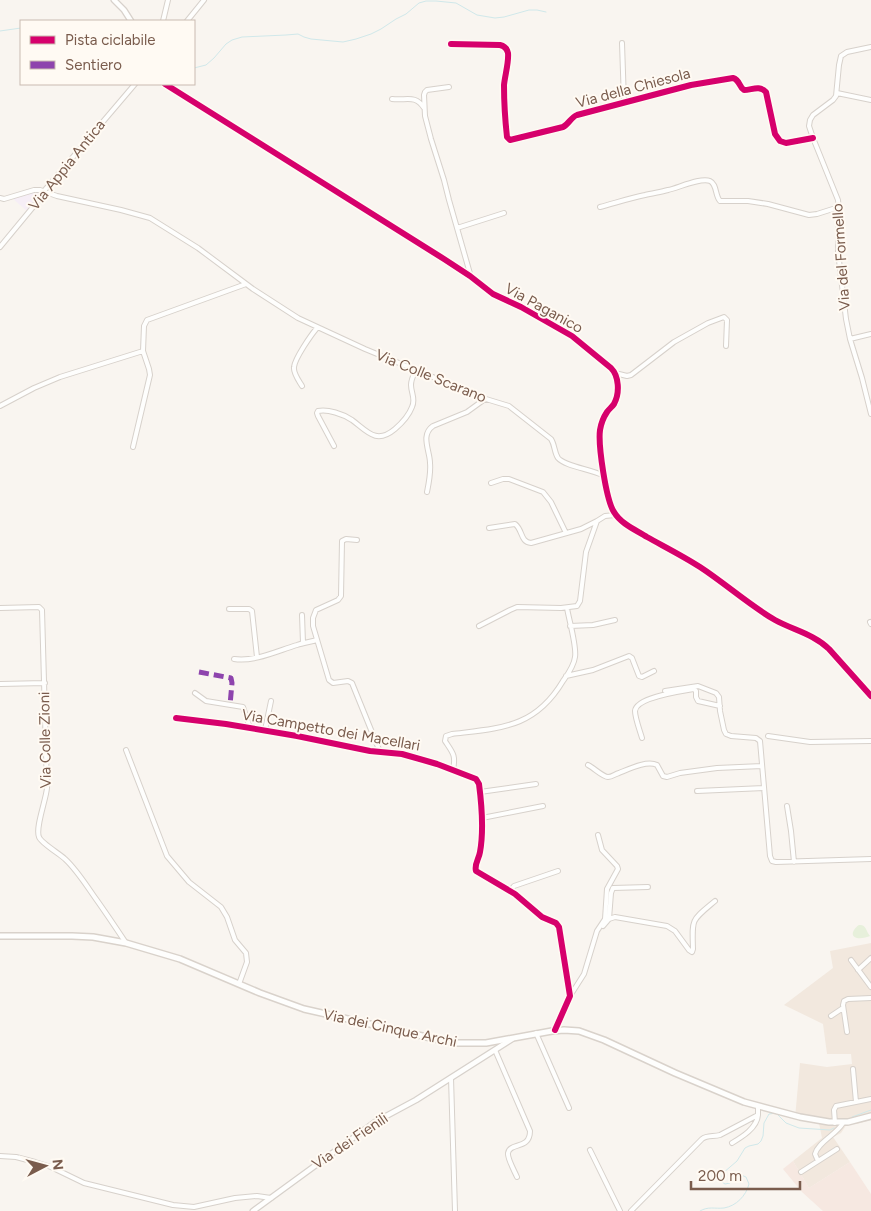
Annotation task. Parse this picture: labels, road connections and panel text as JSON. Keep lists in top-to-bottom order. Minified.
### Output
{"streets":{"main road":["Via dei Cinque Archi"],"street":["Via della Chiesola","Via Appia Antica","Via del Formello","Via Paganico","Via Colle Scarano","Via Campetto dei Macellari","Via Colle Zioni","Via dei Fienili"]},"crossings":[["Via della Chiesola","Via del Formello"],["Via Appia Antica","Via Colle Scarano"],["Via Colle Zioni","Via dei Cinque Archi"],["Via dei Cinque Archi","Via dei Fienili"]],"legend":["Pista ciclabile","Sentiero"],"scale_bar":"200 m","north":"right"}
